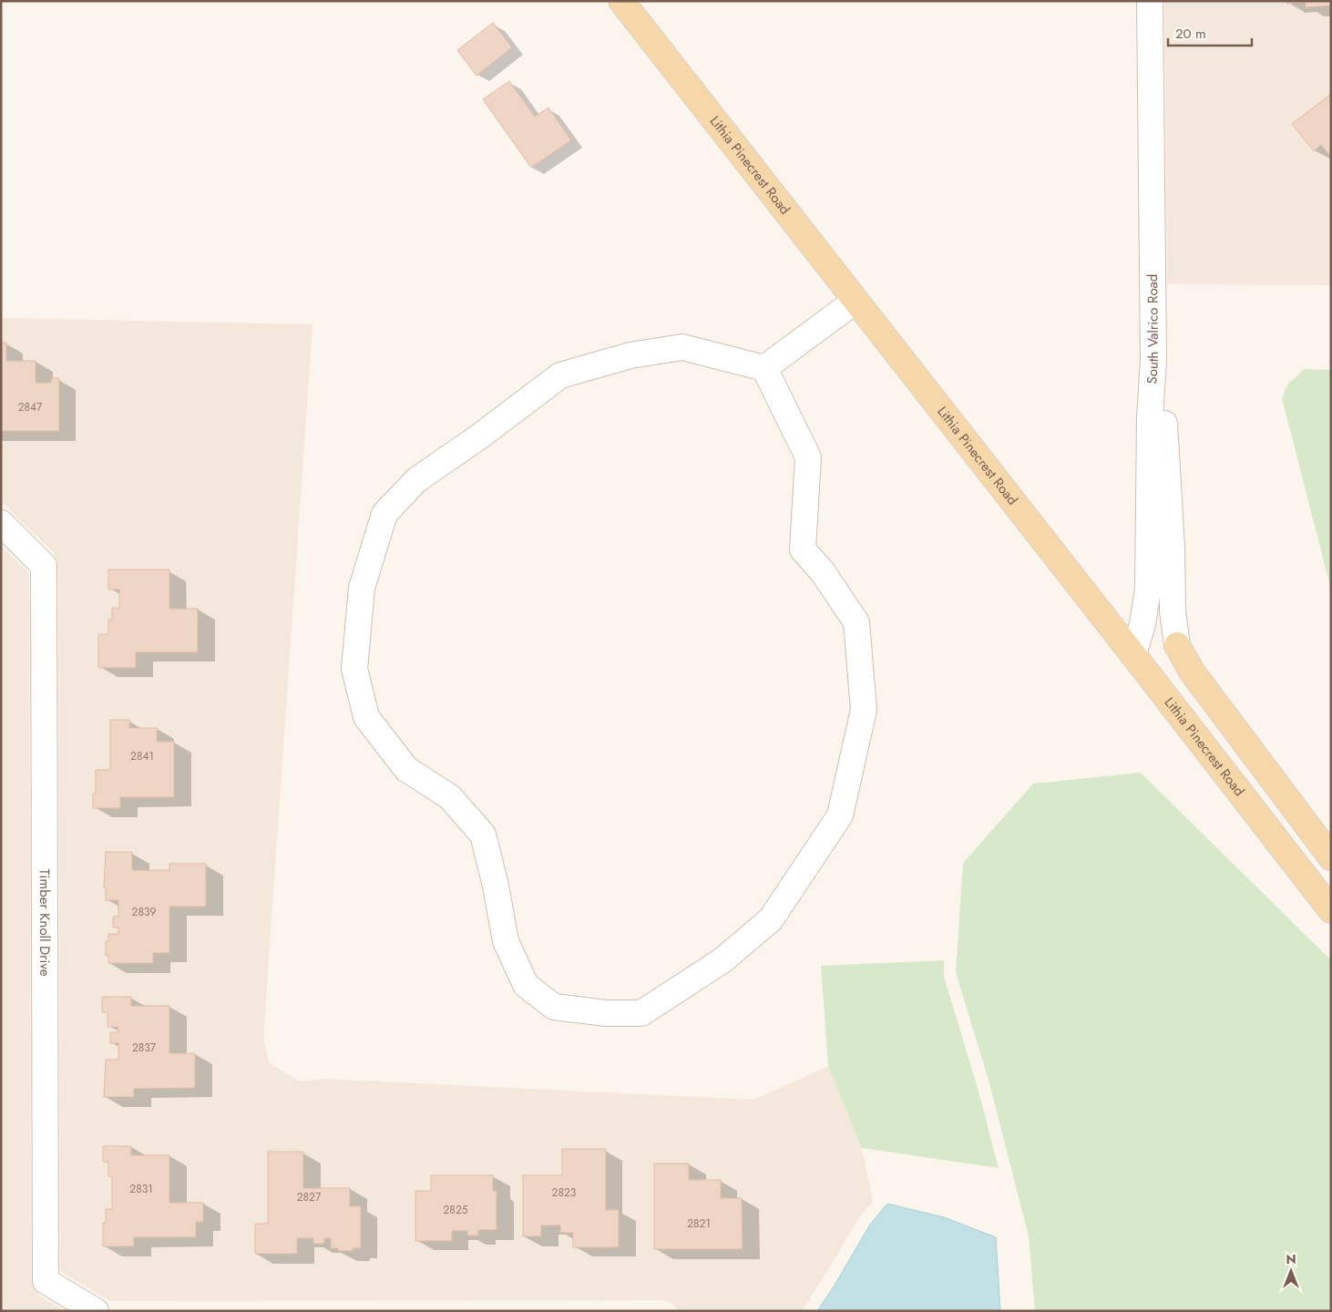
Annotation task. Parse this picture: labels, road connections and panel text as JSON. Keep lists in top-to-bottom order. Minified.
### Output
{"streets":{"main road":["Lithia Pinecrest Road"],"street":["South Valrico Road","Timber Knoll Drive"]},"crossings":[["Lithia Pinecrest Road","South Valrico Road"]],"house_numbers":["2847","2841","2839","2837","2831","2823","2827","2825","2821"],"scale_bar":"20 m","north":"top"}
